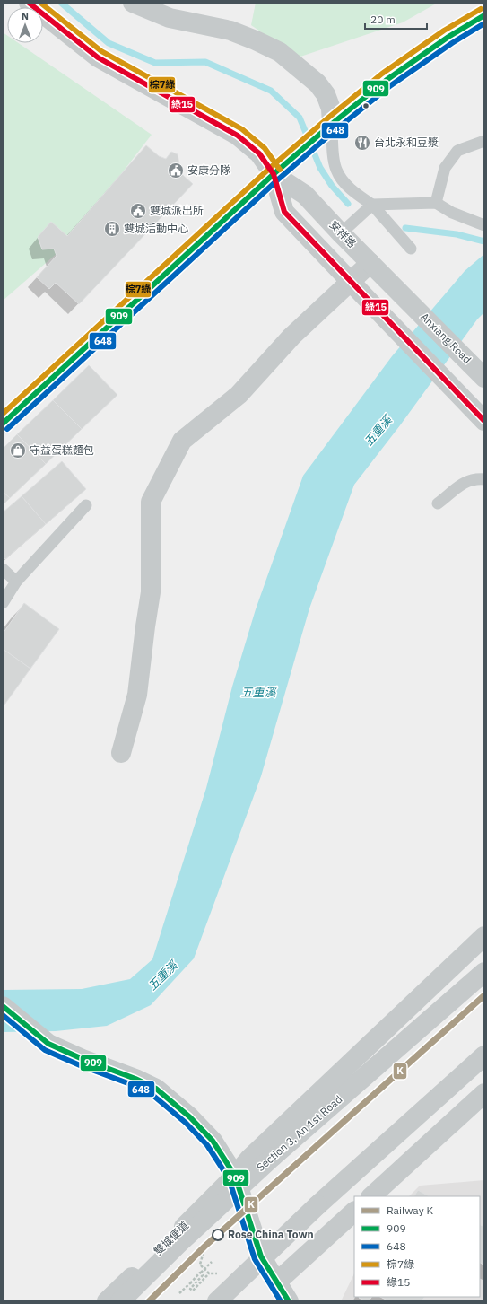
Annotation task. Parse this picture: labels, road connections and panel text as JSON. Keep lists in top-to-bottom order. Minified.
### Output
{"streets":{"street":["安祥路","Anxiang Road","Section 3, An 1st Road","雙城便道"]},"crossings":[["安祥路","Anxiang Road"]],"water":["五重溪"],"places":{"restaurant":["台北永和豆漿"],"public building":["安康分隊","雙城派出所"],"building":["雙城活動中心"],"shop":["守益蛋糕麵包"],"other":["Rose China Town"]},"lines":["transit line 棕7綠","transit line 綠15","transit line 909","transit line 648","rail line K"],"legend":["Railway K","909","648","棕7綠","綠15"],"scale_bar":"20 m","north":"top"}
